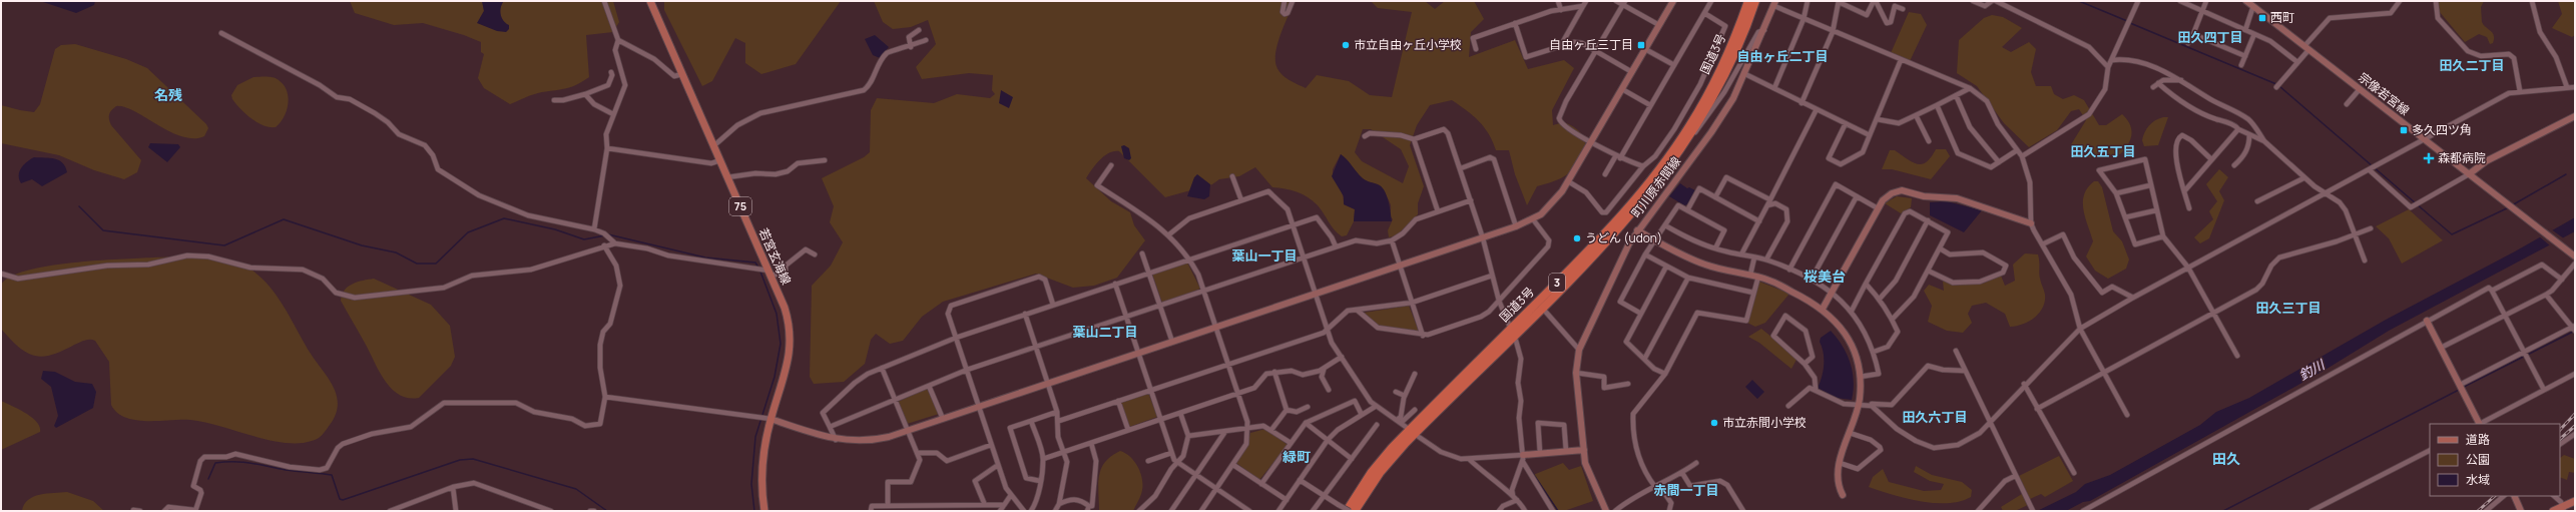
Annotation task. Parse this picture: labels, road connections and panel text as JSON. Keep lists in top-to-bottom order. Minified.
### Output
{"streets":{"highway":["国道3号","3"],"main road":["75","若宮玄海線"],"street":["宗像若宮線","町川原赤間線"]},"districts":["田久四丁目","自由ヶ丘二丁目","田久二丁目","名残","田久五丁目","葉山一丁目","桜美台","田久三丁目","葉山二丁目","田久六丁目","緑町","田久","赤間一丁目"],"water":["釣川"],"places":{"transit":["西町","自由ヶ丘三丁目","多久四ツ角"],"other":["市立自由ヶ丘小学校","うどん (udon)","市立赤間小学校"],"health":["森都病院"]},"legend":["道路","公園","水域"]}
